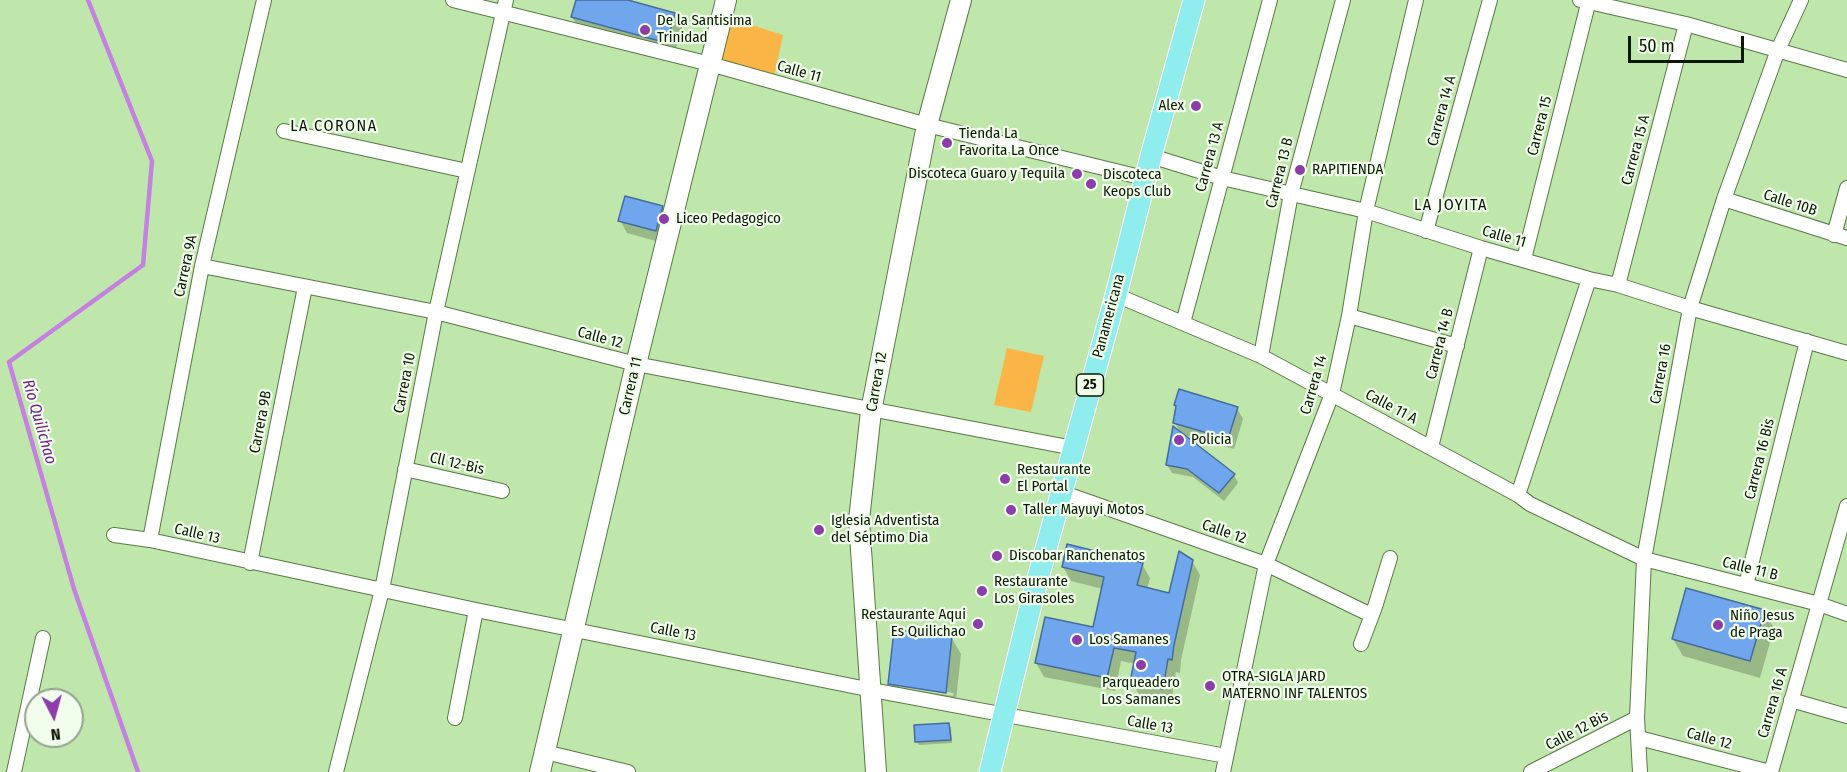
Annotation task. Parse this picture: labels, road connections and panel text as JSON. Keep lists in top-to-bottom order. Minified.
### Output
{"streets":{"main road":["Panamericana","25"],"street":["Calle 11","Carrera 14 A","Carrera 15","Carrera 15 A","Carrera 13 A","Carrera 13 B","Calle 10B","Carrera 9A","Calle 12","Carrera 14 B","Carrera 16","Carrera 12","Carrera 10","Carrera 14","Carrera 11","Calle 11 A","Carrera 9B","Carrera 16 Bis","Cll 12-Bis","Calle 13","Calle 11 B","Carrera 16 A","Calle 12 Bis"]},"crossings":[["Calle 11","Carrera 14 A"],["Calle 11","Carrera 15"],["Calle 11","Carrera 15 A"],["Calle 11","Carrera 13 A"],["Calle 11","Carrera 13 B"],["Calle 11","Panamericana"],["Calle 11","Carrera 14 B"],["Calle 11","Carrera 16"],["Calle 11","Carrera 12"],["Calle 11","Carrera 10"],["Calle 11","Carrera 14"],["Calle 11","Carrera 11"],["Calle 11","Carrera 16 Bis"],["Carrera 13 A","Calle 11 A"],["Carrera 13 B","Calle 11 A"],["Calle 10B","Carrera 16"],["Carrera 9A","Calle 12"],["Carrera 9A","Calle 13"],["Panamericana","Calle 12"],["Panamericana","Calle 11 A"],["Panamericana","Calle 13"],["Calle 12","Carrera 16"],["Calle 12","Carrera 12"],["Calle 12","Carrera 10"],["Calle 12","Carrera 14"],["Calle 12","Carrera 11"],["Calle 12","Carrera 9B"],["Calle 12","Carrera 16 A"],["Carrera 14 B","Calle 11 A"],["Carrera 16","Calle 11 A"],["Carrera 16","Calle 11 B"],["Carrera 16","Calle 12 Bis"],["Carrera 12","Calle 13"],["Carrera 10","Cll 12-Bis"],["Carrera 10","Calle 13"],["Carrera 14","Calle 11 A"],["Carrera 14","Calle 13"],["Carrera 11","Calle 13"],["Calle 11 A","Calle 11 B"],["Carrera 9B","Calle 13"],["Carrera 16 Bis","Calle 11 B"],["Calle 11 B","Carrera 16 A"]],"districts":["LA CORONA","LA JOYITA"],"water":["Río Quilichao"],"places":["De la Santisima Trinidad","Alex","Tienda La Favorita La Once","RAPITIENDA","Discoteca Guaro y Tequila","Discoteca Keops Club","Liceo Pedagogico","Policia","Restaurante El Portal","Taller Mayuyi Motos","Iglesia Adventista del Séptimo Dia","Discobar Ranchenatos","Restaurante Los Girasoles","Restaurante Aqui Es Quilichao","Niño Jesus de Praga","Los Samanes","Parqueadero Los Samanes","OTRA-SIGLA JARD MATERNO INF TALENTOS"],"scale_bar":"50 m","north":"bottom"}
